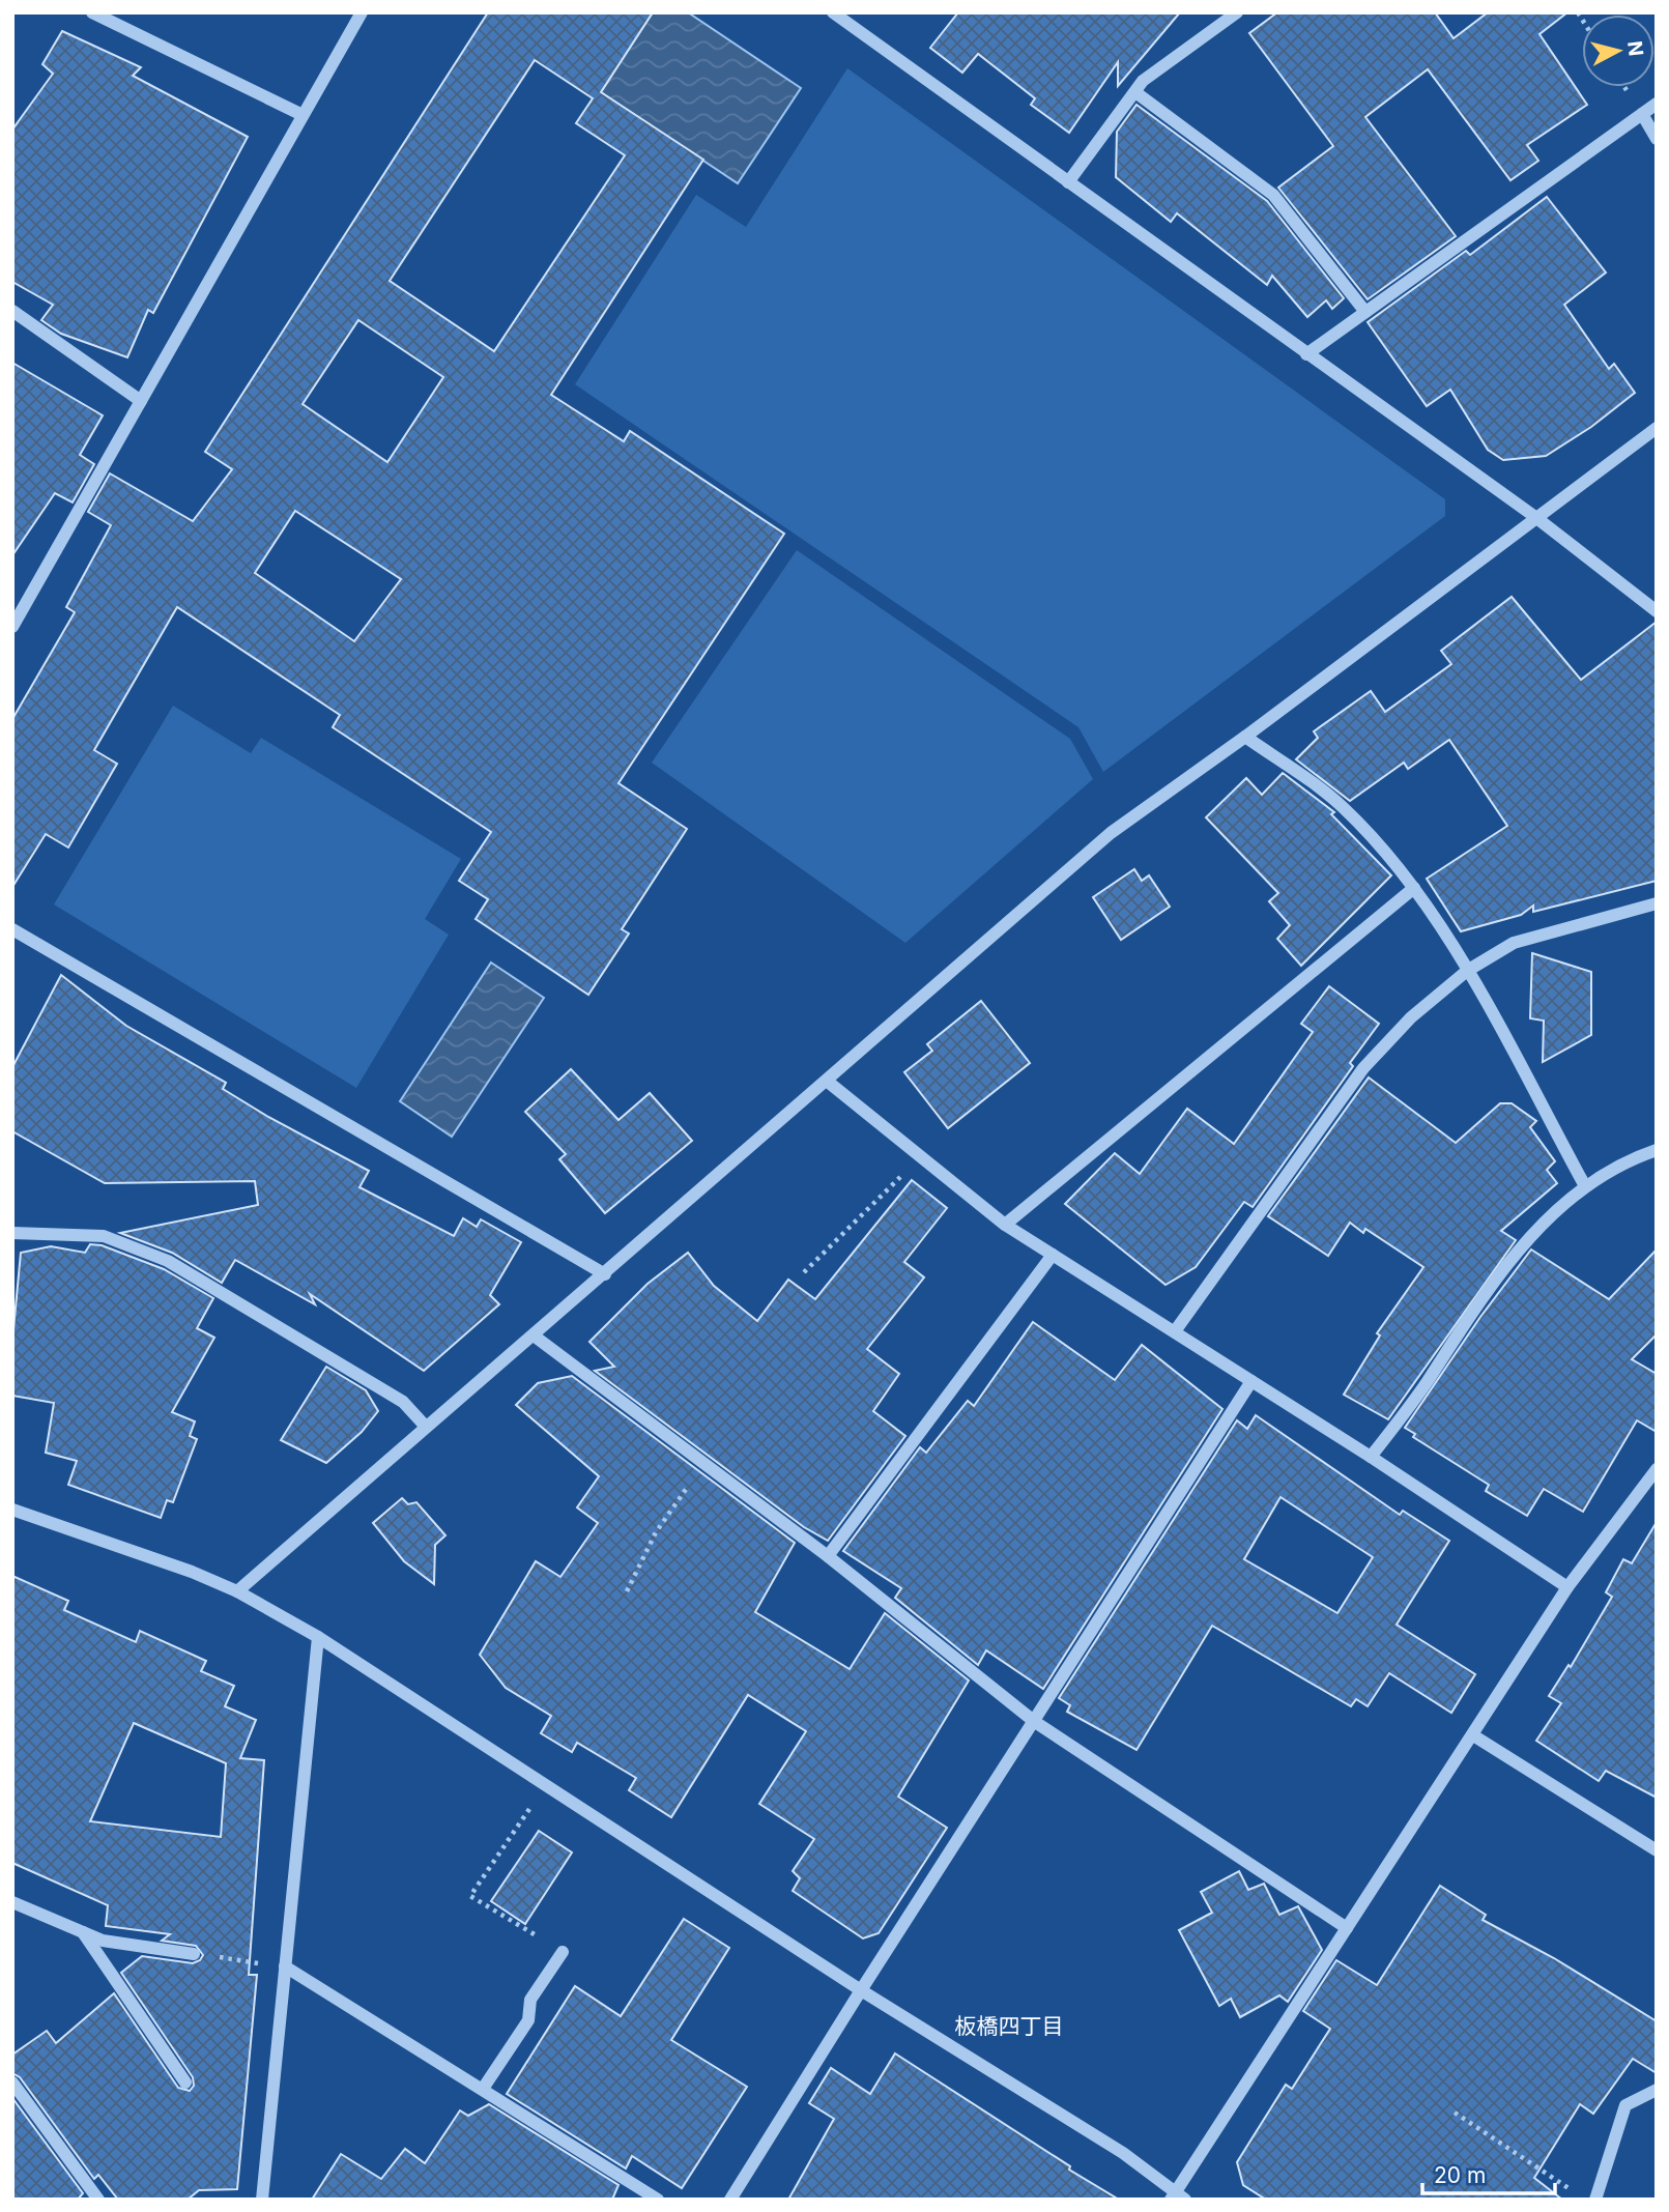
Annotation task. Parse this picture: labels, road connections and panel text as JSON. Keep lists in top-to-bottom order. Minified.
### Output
{"districts":["板橋四丁目"],"scale_bar":"20 m","north":"right"}
